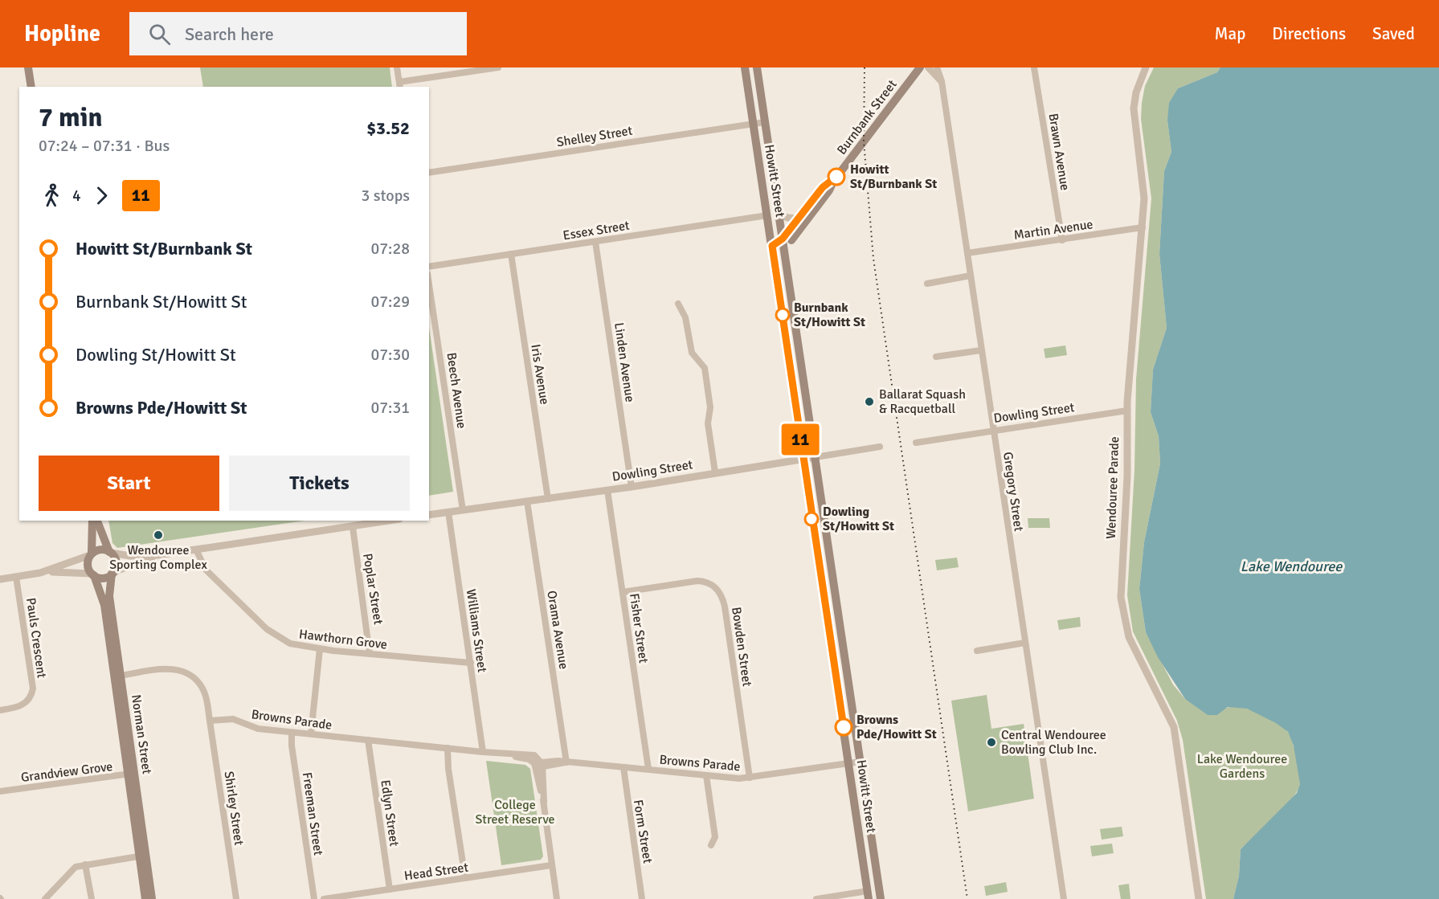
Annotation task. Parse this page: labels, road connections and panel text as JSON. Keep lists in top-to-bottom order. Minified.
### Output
{"streets":{"main road":["Burnbank Street","Howitt Street","Norman Street"],"street":["Shelley Street","Brawn Avenue","Martin Avenue","Essex Street","Linden Avenue","Iris Avenue","Beech Avenue","Dowling Street","Wendouree Parade","Gregory Street","Poplar Street","Fisher Street","Orama Avenue","Williams Street","Pauls Crescent","Hawthorn Grove","Bowden Street","Browns Parade","Grandview Grove","Shirley Street","Edlyn Street","Freeman Street","Form Street","Head Street"]},"crossings":[["Burnbank Street","Howitt Street"],["Shelley Street","Howitt Street"],["Brawn Avenue","Martin Avenue"],["Howitt Street","Essex Street"],["Howitt Street","Dowling Street"],["Howitt Street","Browns Parade"],["Martin Avenue","Wendouree Parade"],["Martin Avenue","Gregory Street"],["Essex Street","Linden Avenue"],["Essex Street","Iris Avenue"],["Linden Avenue","Dowling Street"],["Iris Avenue","Dowling Street"],["Beech Avenue","Dowling Street"],["Dowling Street","Wendouree Parade"],["Dowling Street","Gregory Street"],["Dowling Street","Fisher Street"],["Dowling Street","Orama Avenue"],["Dowling Street","Williams Street"],["Poplar Street","Hawthorn Grove"],["Fisher Street","Bowden Street"],["Fisher Street","Browns Parade"],["Orama Avenue","Browns Parade"],["Williams Street","Hawthorn Grove"],["Williams Street","Browns Parade"],["Bowden Street","Browns Parade"],["Browns Parade","Shirley Street"],["Browns Parade","Edlyn Street"],["Browns Parade","Freeman Street"],["Browns Parade","Form Street"],["Norman Street","Grandview Grove"],["Edlyn Street","Head Street"]],"water":["Lake Wendouree"],"parks":["Lake Wendouree Gardens","College Street Reserve"],"places":["Howitt St/Burnbank St","Burnbank St/Howitt St","Ballarat Squash & Racquetball","Dowling St/Howitt St","Wendouree Sporting Complex","Browns Pde/Howitt St","Central Wendouree Bowling Club Inc."],"lines":["bus line 11"],"page":{"header":"Hopline","search":"Search here","nav":["Map","Directions","Saved"],"on_map":"11","heading":["7 min","07:24 – 07:31 · Bus","$3.52"],"legs":["4","11","3 stops"],"list":[{"name":"Howitt St/Burnbank St","value":"07:28"},{"name":"Burnbank St/Howitt St","value":"07:29"},{"name":"Dowling St/Howitt St","value":"07:30"},{"name":"Browns Pde/Howitt St","value":"07:31"}],"buttons":["Start","Tickets"]}}
